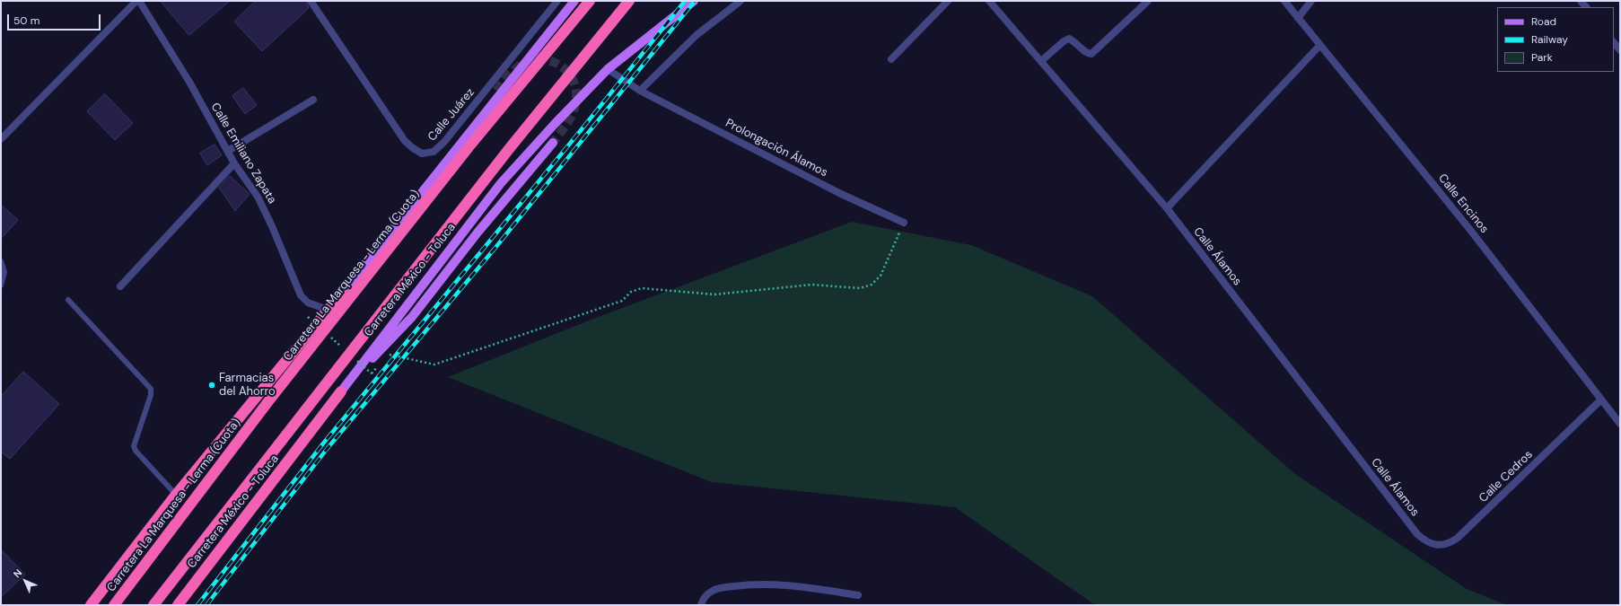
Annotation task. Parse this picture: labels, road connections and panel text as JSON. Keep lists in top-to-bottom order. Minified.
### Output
{"streets":{"highway":["Carretera La Marquesa - Lerma (Cuota)","Carretera México - Toluca"],"street":["Calle Juárez","Prolongación Álamos","Calle Emiliano Zapata","Calle Encinos","Calle Álamos","Calle Cedros"]},"crossings":[["Prolongación Álamos","Carretera México - Toluca"],["Calle Encinos","Calle Cedros"],["Calle Álamos","Calle Cedros"]],"places":["Farmacias del Ahorro"],"legend":["Road","Railway","Park"],"scale_bar":"50 m","north":"top left"}
